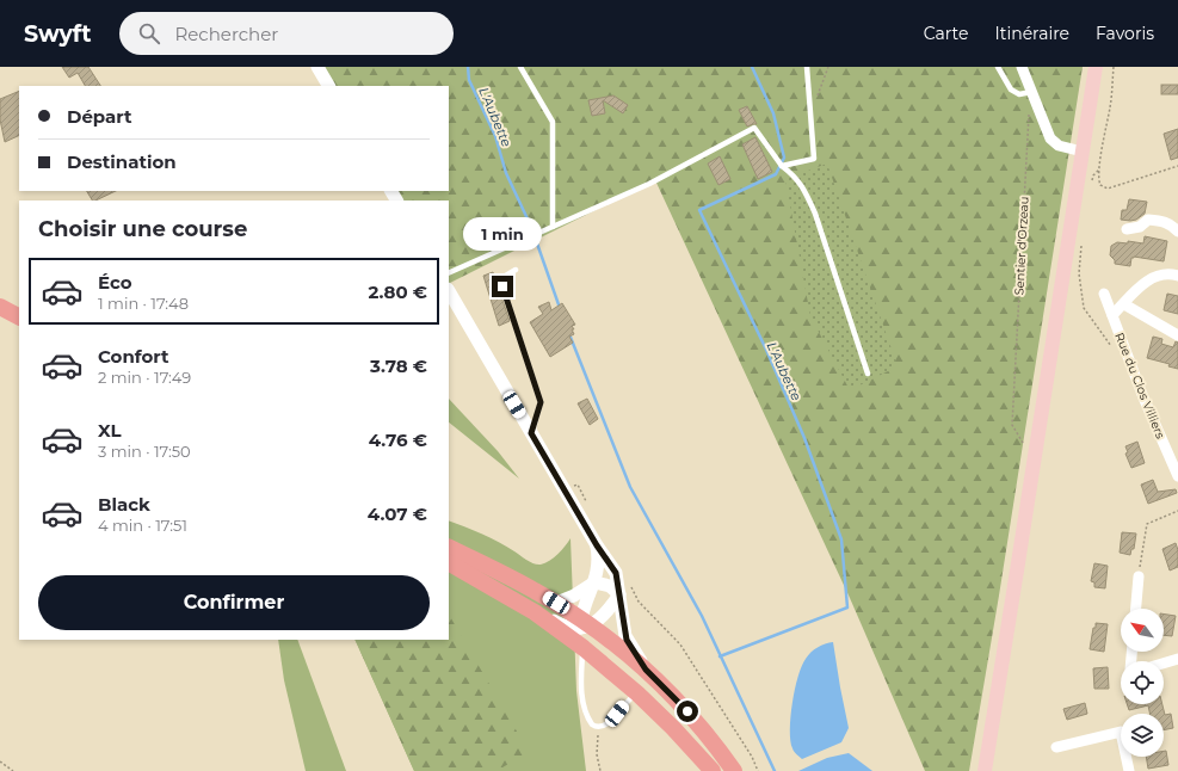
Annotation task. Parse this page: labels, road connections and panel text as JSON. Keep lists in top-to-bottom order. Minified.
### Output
{"streets":{"street":["Rue du Clos Villiers"],"path":["Sentier d'Orzeau"]},"water":["L'Aubette"],"north":"top left","page":{"header":"Swyft","search":"Rechercher","nav":["Carte","Itinéraire","Favoris"],"banner":["Départ","Destination"],"heading":"Choisir une course","bubble":"1 min","list":[{"name":"Éco","note":"1 min · 17:48","value":"2.80 €"},{"name":"Confort","note":"2 min · 17:49","value":"3.78 €"},{"name":"XL","note":"3 min · 17:50","value":"4.76 €"},{"name":"Black","note":"4 min · 17:51","value":"4.07 €"}],"buttons":"Confirmer"}}
